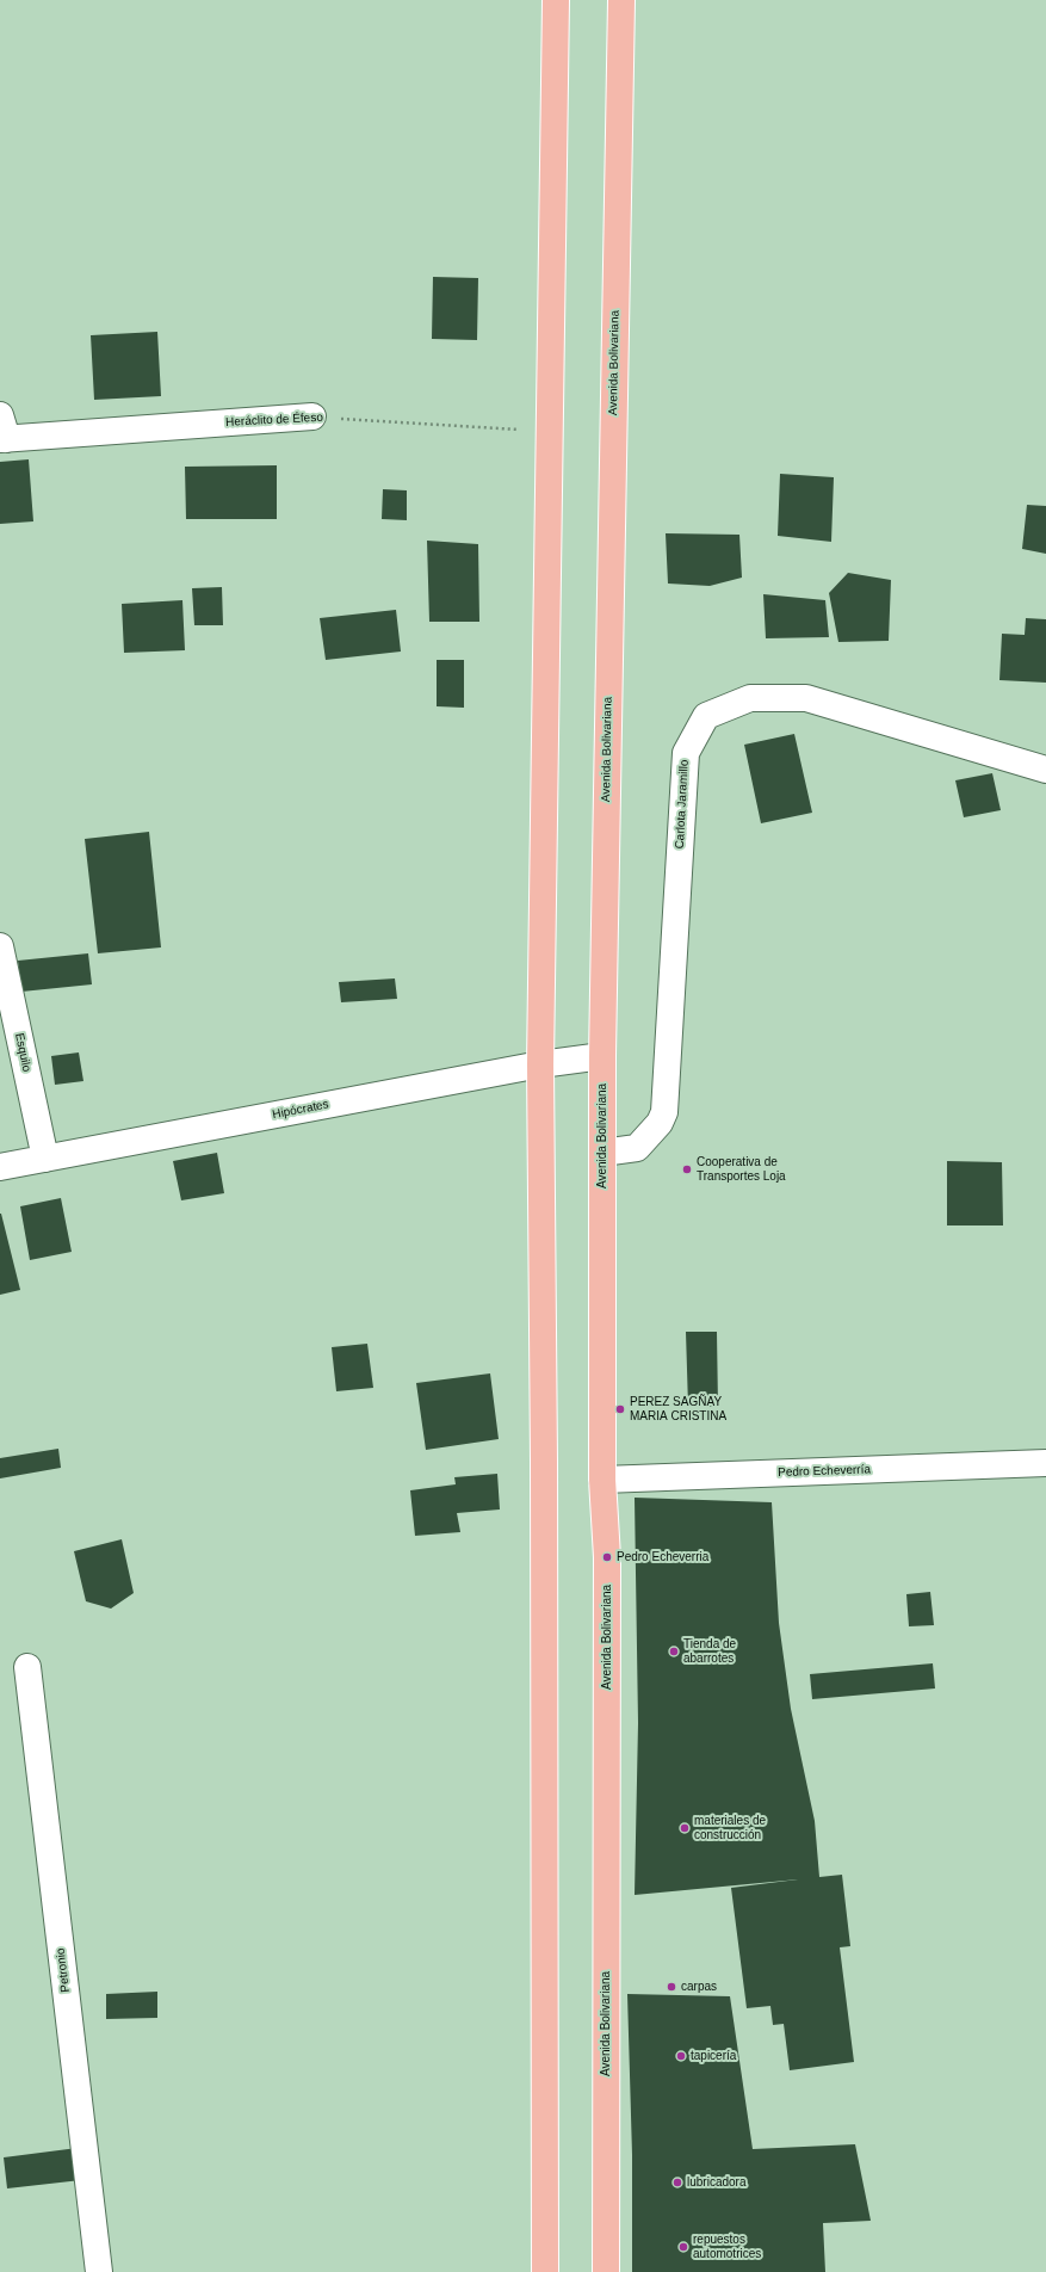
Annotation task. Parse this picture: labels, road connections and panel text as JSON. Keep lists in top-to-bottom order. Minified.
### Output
{"streets":{"highway":["Avenida Bolivariana"],"street":["Heráclito de Éfeso","Carlota Jaramillo","Esquilo","Hipócrates","Pedro Echeverría","Petronio"]},"crossings":[["Avenida Bolivariana","Carlota Jaramillo"],["Avenida Bolivariana","Hipócrates"],["Avenida Bolivariana","Pedro Echeverría"],["Esquilo","Hipócrates"]],"places":["Cooperativa de Transportes Loja","PEREZ SAGÑAY MARIA CRISTINA","Pedro Echeverria","Tienda de abarrotes","materiales de construcción","carpas","tapicería","lubricadora","repuestos automotrices"]}
